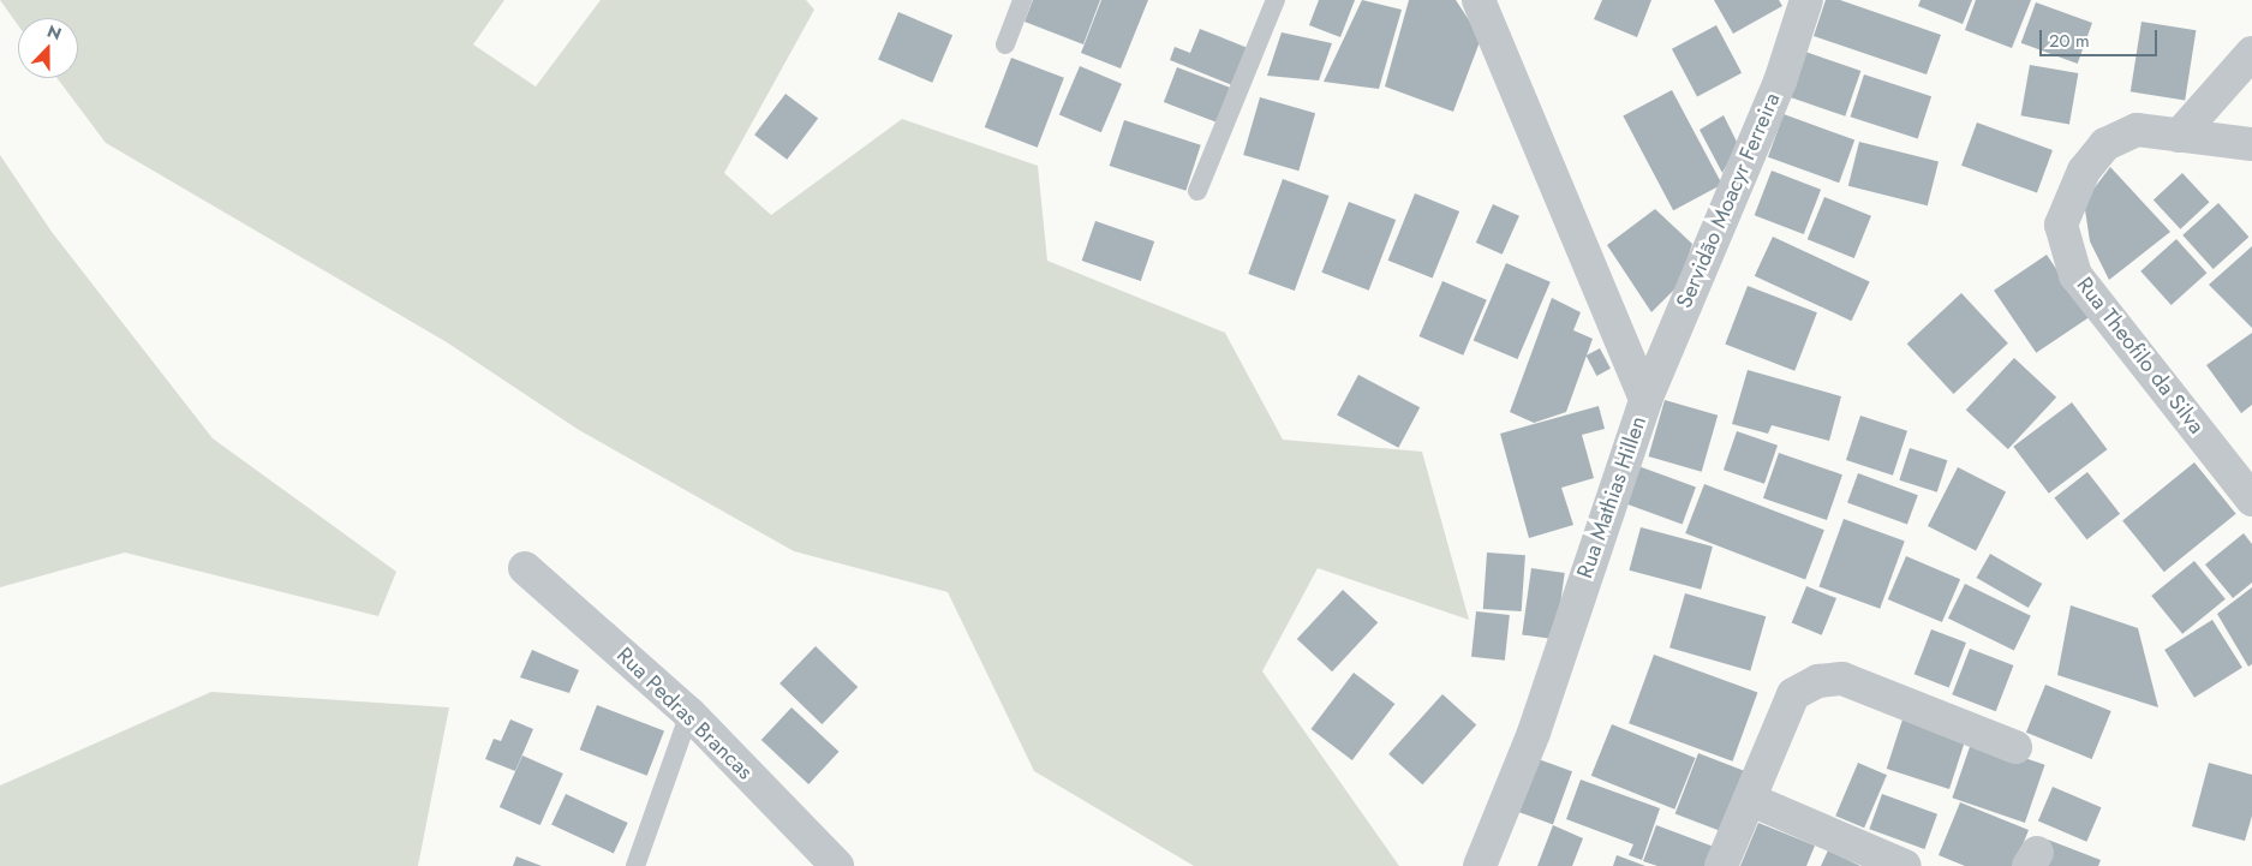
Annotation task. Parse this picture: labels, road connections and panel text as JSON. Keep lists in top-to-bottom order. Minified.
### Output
{"streets":{"street":["Servidão Moacyr Ferreira","Rua Theofilo da Silva","Rua Mathias Hillen","Rua Pedras Brancas"]},"crossings":[["Servidão Moacyr Ferreira","Rua Mathias Hillen"]],"scale_bar":"20 m","north":"top"}
